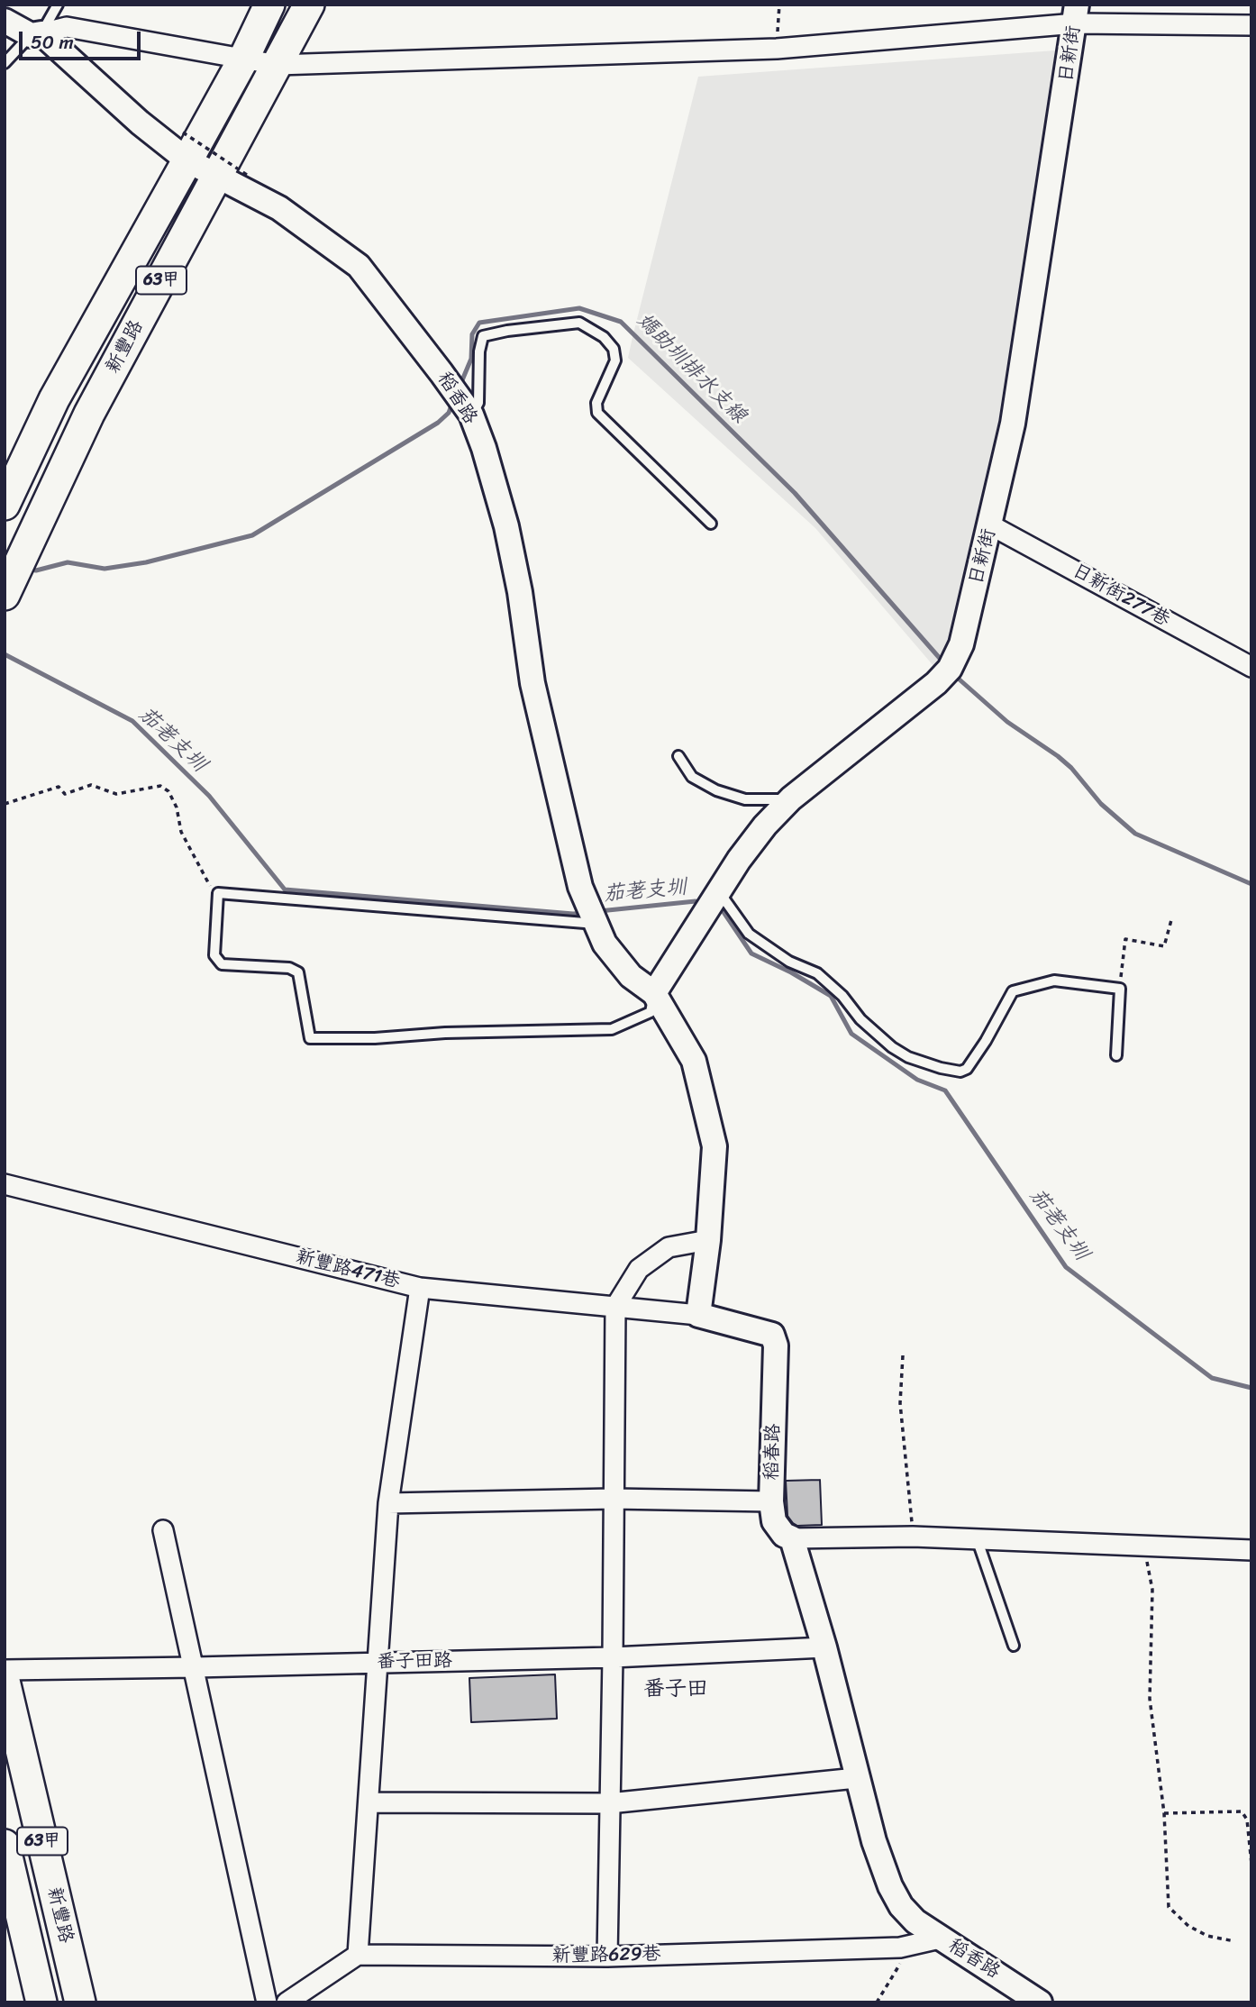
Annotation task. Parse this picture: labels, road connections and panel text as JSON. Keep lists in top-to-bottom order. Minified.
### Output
{"streets":{"main road":["63甲","新豐路"],"street":["日新街","稻香路","日新街277巷","新豐路471巷","稻春路","番子田路","新豐路629巷"]},"crossings":[["日新街","稻香路"],["日新街","日新街277巷"],["新豐路","稻香路"],["稻香路","稻春路"],["稻香路","新豐路629巷"],["新豐路471巷","稻春路"],["稻春路","番子田路"],["稻春路","新豐路629巷"]],"districts":["番子田"],"water":["媽助圳排水支線","茄荖支圳"],"scale_bar":"50 m"}
